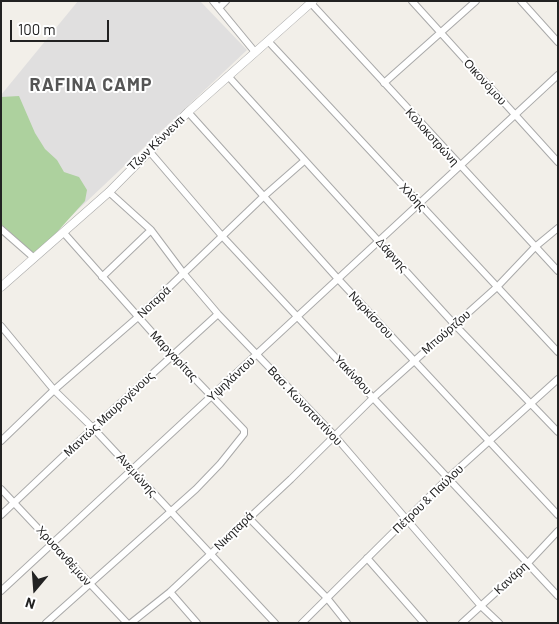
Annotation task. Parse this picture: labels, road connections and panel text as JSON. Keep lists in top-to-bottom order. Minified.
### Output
{"streets":{"street":["Οικονόμου","Κολοκοτρώνη","Τζων Κέννεντι","Χλόης","Δάφνης","Νοταρά","Ναρκίσσου","Μπούρτζου","Μαργαρίτας","Υακίνθου","Υψηλάντου","Βασ. Κωνσταντίνου","Μαντώς Μαυρογένους","Ανεμώνης","Πέτρου & Παύλου","Νικηταρά","Χρυσανθέμων","Κανάρη"]},"crossings":[["Οικονόμου","Υψηλάντου"],["Κολοκοτρώνη","Τζων Κέννεντι"],["Κολοκοτρώνη","Μπούρτζου"],["Κολοκοτρώνη","Υψηλάντου"],["Τζων Κέννεντι","Χλόης"],["Τζων Κέννεντι","Δάφνης"],["Τζων Κέννεντι","Ναρκίσσου"],["Τζων Κέννεντι","Μαργαρίτας"],["Τζων Κέννεντι","Υακίνθου"],["Τζων Κέννεντι","Βασ. Κωνσταντίνου"],["Χλόης","Μπούρτζου"],["Χλόης","Υψηλάντου"],["Δάφνης","Νοταρά"],["Δάφνης","Μπούρτζου"],["Δάφνης","Υψηλάντου"],["Δάφνης","Πέτρου & Παύλου"],["Νοταρά","Ναρκίσσου"],["Νοταρά","Μαργαρίτας"],["Νοταρά","Υακίνθου"],["Νοταρά","Βασ. Κωνσταντίνου"],["Νοταρά","Ανεμώνης"],["Ναρκίσσου","Μπούρτζου"],["Ναρκίσσου","Υψηλάντου"],["Ναρκίσσου","Πέτρου & Παύλου"],["Μπούρτζου","Υακίνθου"],["Μπούρτζου","Βασ. Κωνσταντίνου"],["Μπούρτζου","Νικηταρά"],["Μαργαρίτας","Υψηλάντου"],["Μαργαρίτας","Μαντώς Μαυρογένους"],["Μαργαρίτας","Ανεμώνης"],["Υακίνθου","Υψηλάντου"],["Υακίνθου","Πέτρου & Παύλου"],["Υακίνθου","Κανάρη"],["Υψηλάντου","Βασ. Κωνσταντίνου"],["Υψηλάντου","Ανεμώνης"],["Υψηλάντου","Χρυσανθέμων"],["Βασ. Κωνσταντίνου","Μαντώς Μαυρογένους"],["Βασ. Κωνσταντίνου","Πέτρου & Παύλου"],["Βασ. Κωνσταντίνου","Νικηταρά"],["Βασ. Κωνσταντίνου","Κανάρη"],["Μαντώς Μαυρογένους","Ανεμώνης"],["Μαντώς Μαυρογένους","Χρυσανθέμων"],["Ανεμώνης","Νικηταρά"]],"districts":["RAFINA CAMP"],"scale_bar":"100 m","north":"bottom"}
